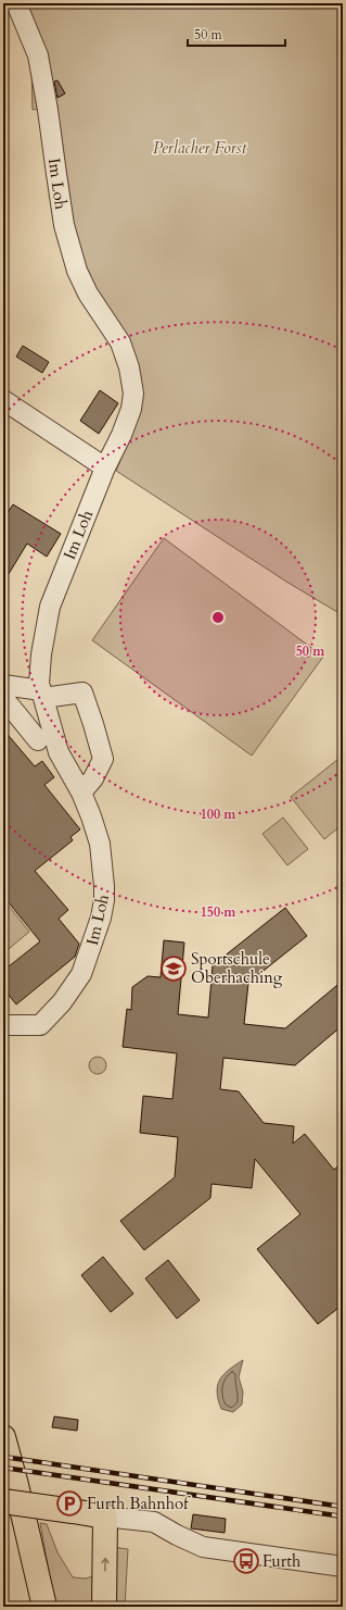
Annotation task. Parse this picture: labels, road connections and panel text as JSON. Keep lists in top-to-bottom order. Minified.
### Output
{"streets":{"street":["Im Loh"]},"parks":["Perlacher Forst"],"places":{"school or university":["Sportschule Oberhaching"],"parking":["Furth Bahnhof"],"bus stop":["Furth"]},"scale_bar":"50 m","rings":["50 m","100 m","150 m"]}
